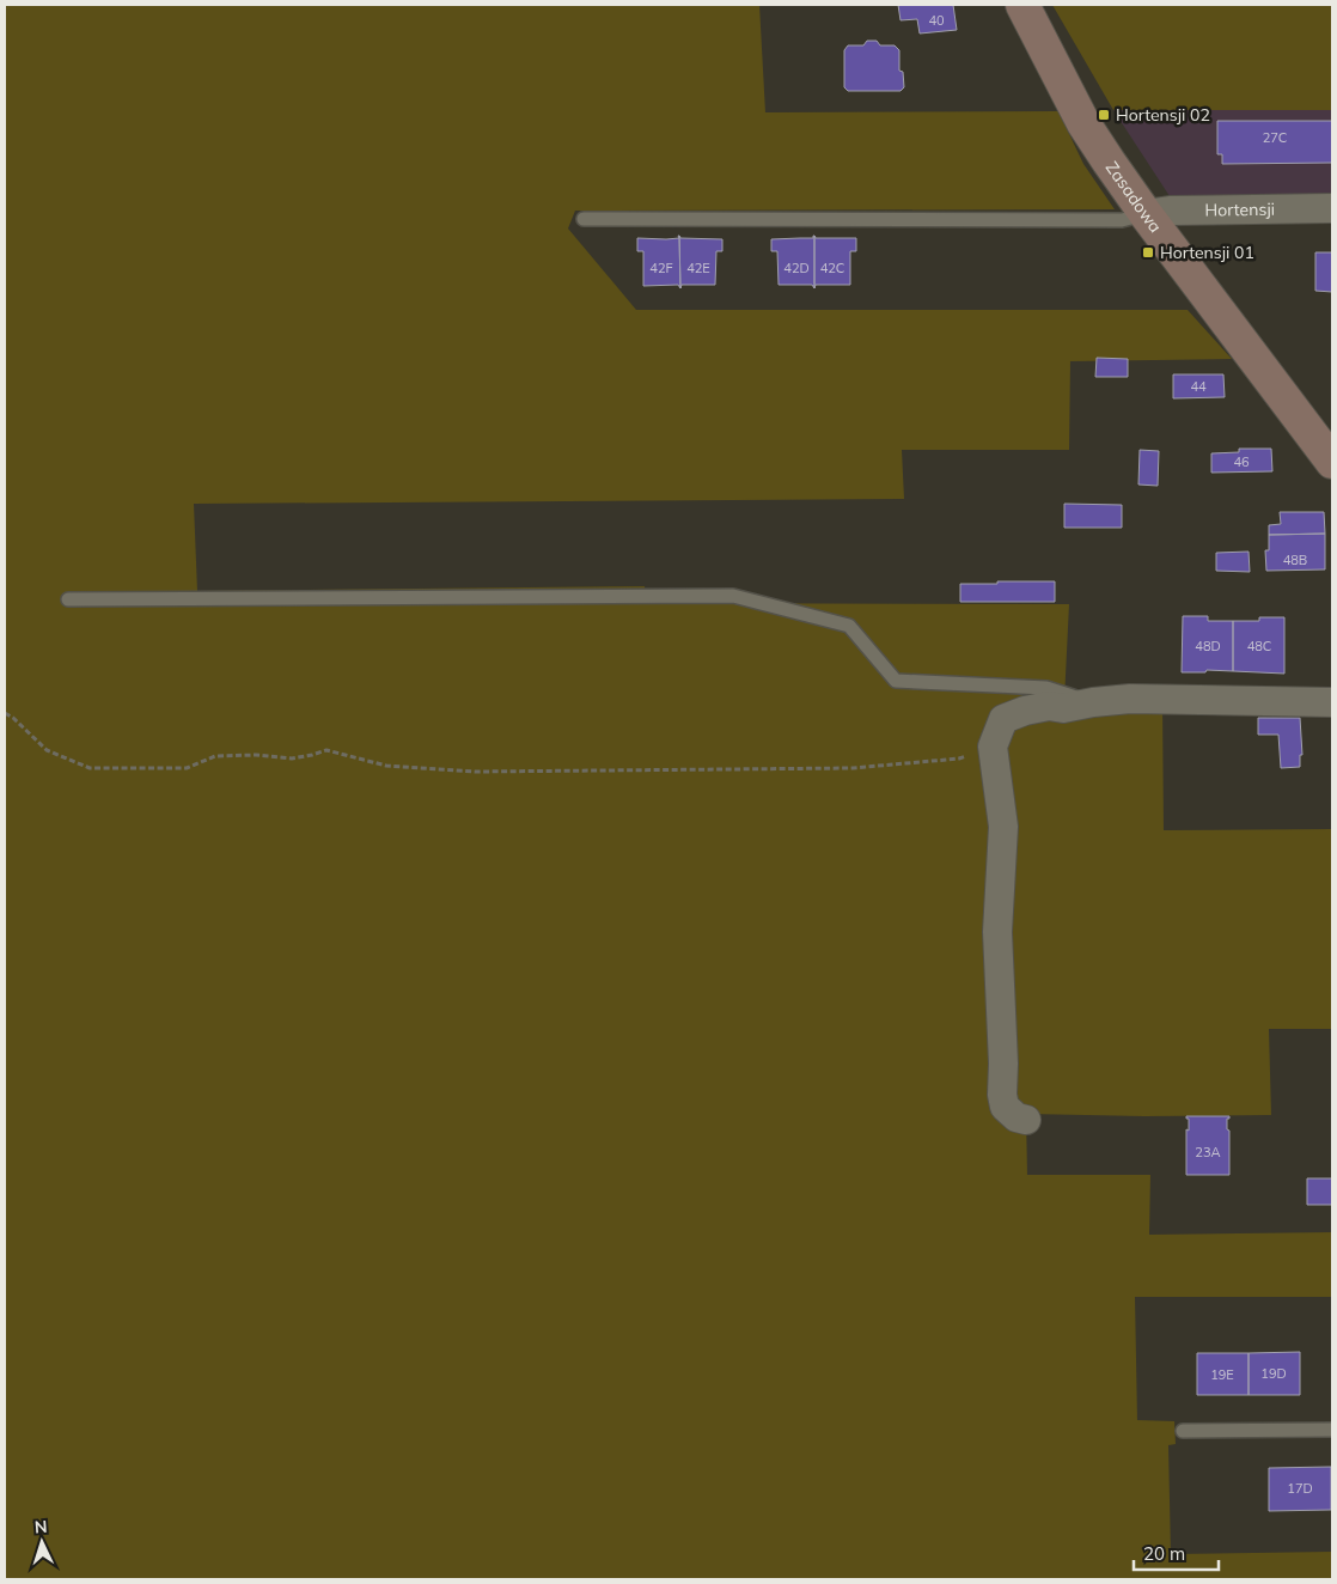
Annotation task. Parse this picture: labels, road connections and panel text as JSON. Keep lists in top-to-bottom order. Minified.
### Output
{"streets":{"street":["Zasadowa","Hortensji"]},"crossings":[["Zasadowa","Hortensji"]],"places":{"transit":["Hortensji 02","Hortensji 01"]},"house_numbers":["40","27C","42F","42E","42D","42C","44","46","48B","48D","48C","23A","19D","19E","17D"],"scale_bar":"20 m","north":"top"}
